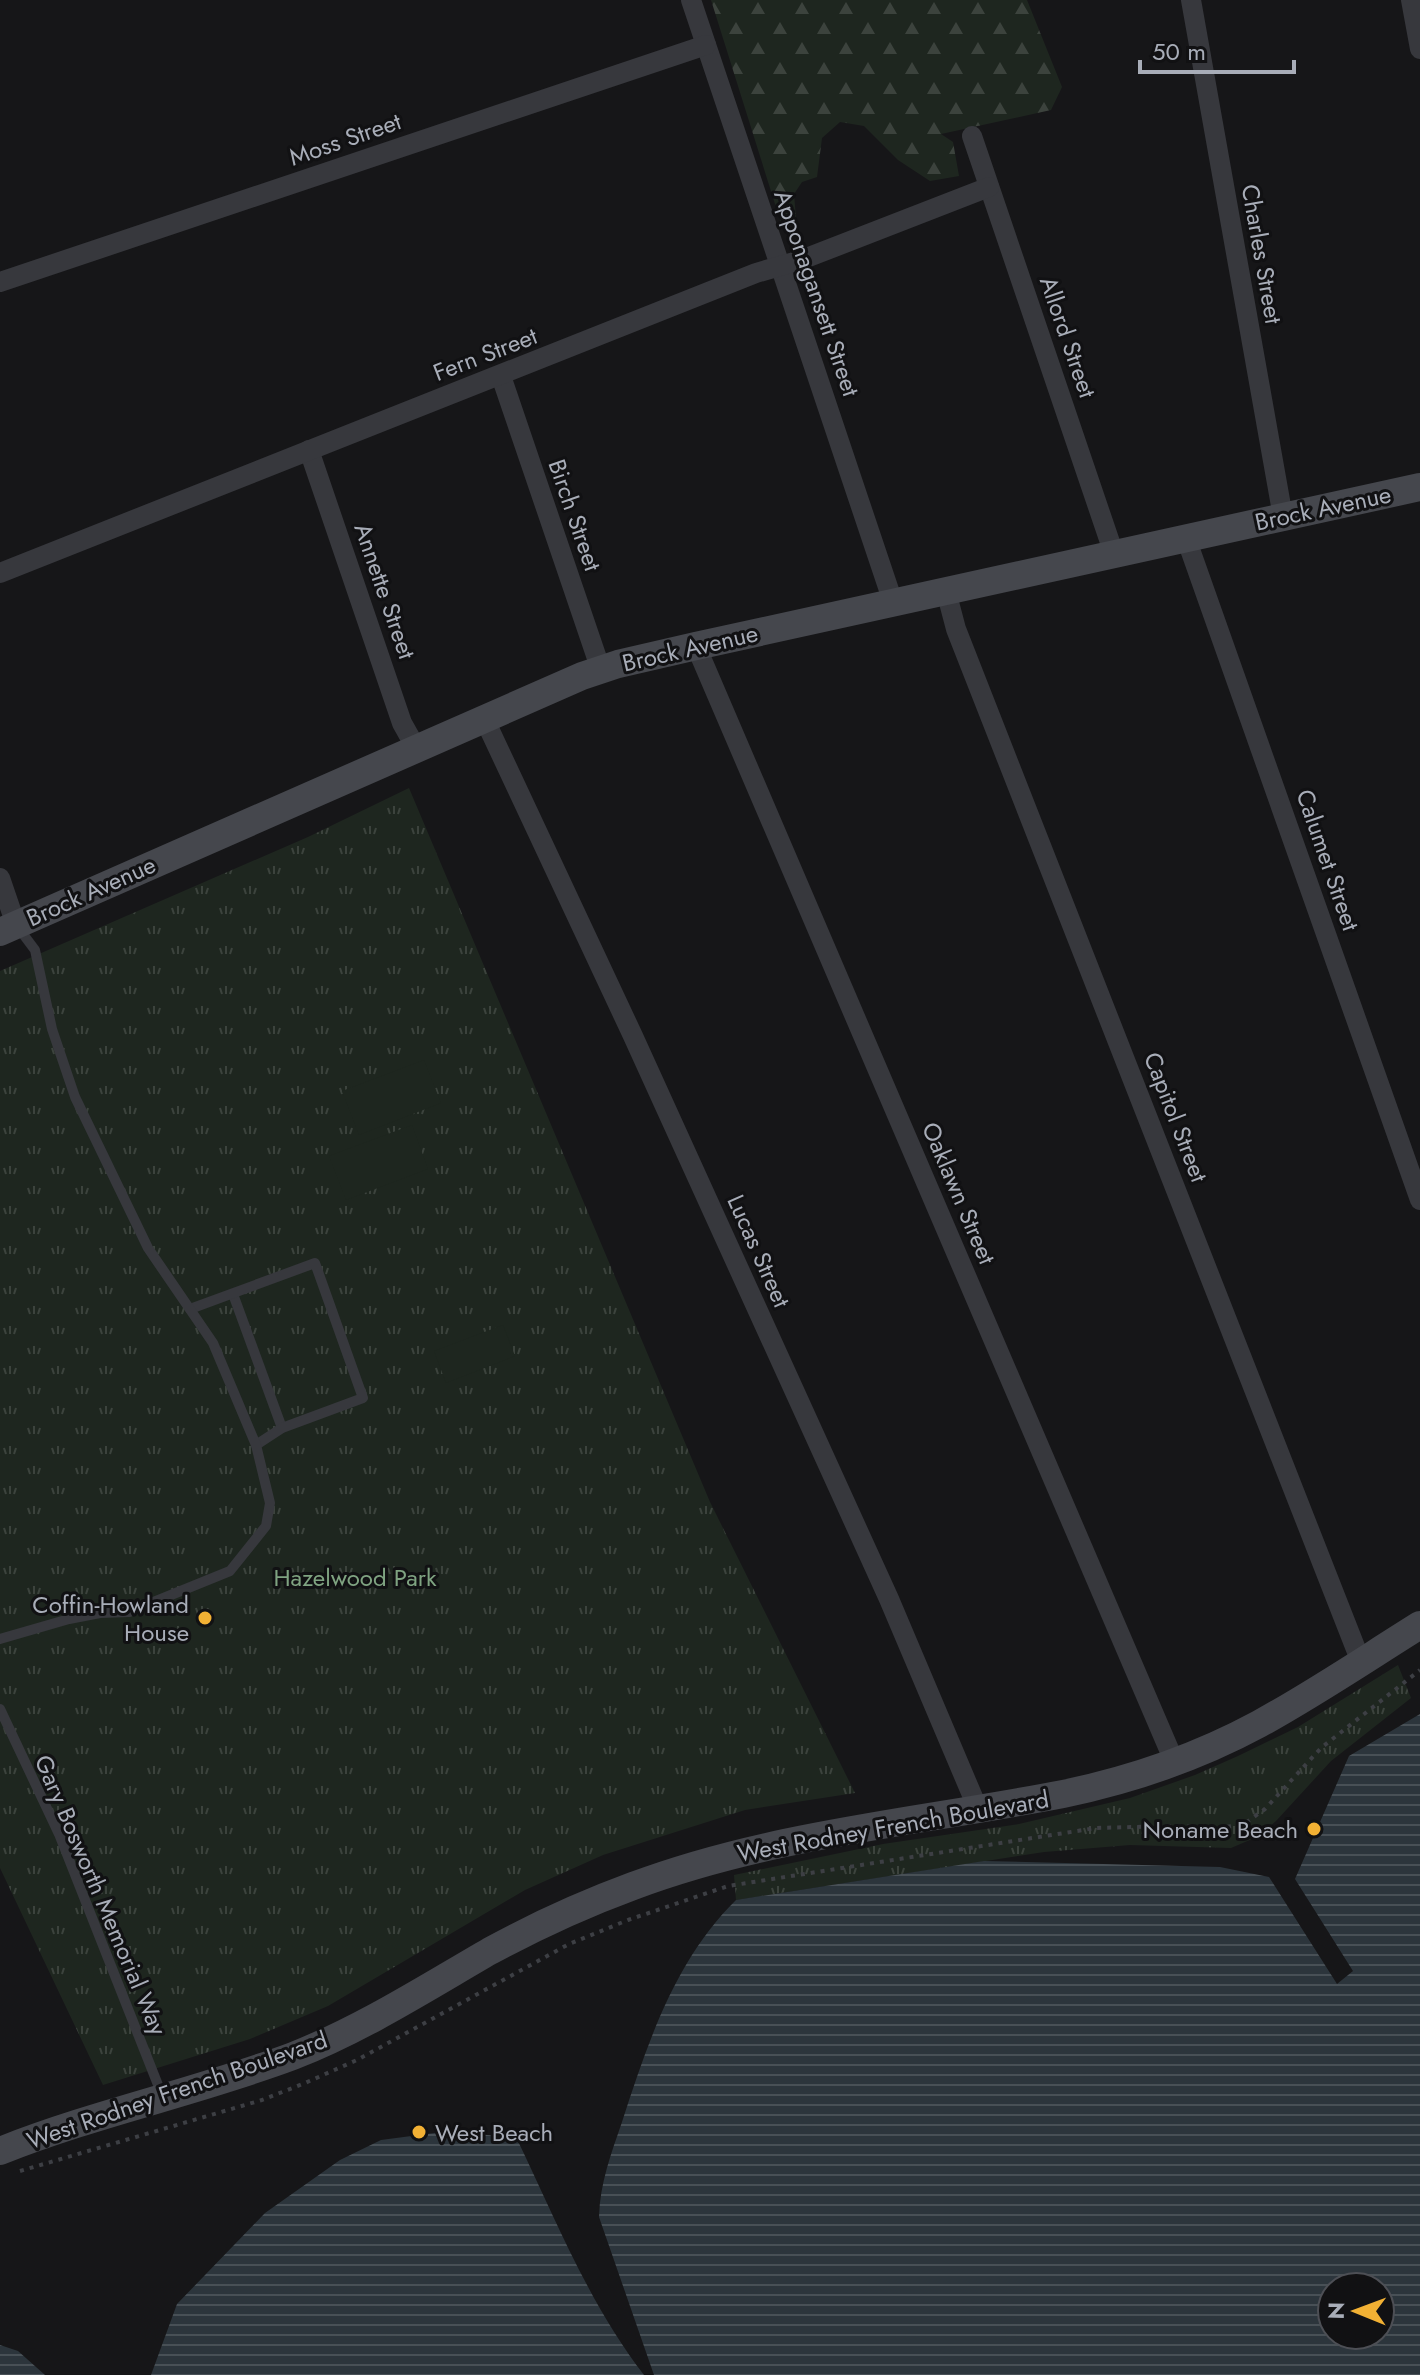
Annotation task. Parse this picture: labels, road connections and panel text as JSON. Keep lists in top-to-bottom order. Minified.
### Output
{"streets":{"main road":["Brock Avenue","West Rodney French Boulevard"],"street":["Moss Street","Charles Street","Apponagansett Street","Allord Street","Fern Street","Birch Street","Annette Street","Calumet Street","Capitol Street","Oaklawn Street","Lucas Street"],"lane":["Gary Bosworth Memorial Way"]},"crossings":[["Moss Street","Apponagansett Street"],["Charles Street","Brock Avenue"],["Apponagansett Street","Fern Street"],["Apponagansett Street","Brock Avenue"],["Allord Street","Fern Street"],["Allord Street","Brock Avenue"],["Fern Street","Birch Street"],["Fern Street","Annette Street"],["Brock Avenue","Birch Street"],["Brock Avenue","Annette Street"],["Brock Avenue","Calumet Street"],["Brock Avenue","Capitol Street"],["Brock Avenue","Oaklawn Street"],["Brock Avenue","Lucas Street"],["Capitol Street","West Rodney French Boulevard"],["Oaklawn Street","West Rodney French Boulevard"],["Lucas Street","West Rodney French Boulevard"],["West Rodney French Boulevard","Gary Bosworth Memorial Way"]],"parks":["Hazelwood Park"],"places":["Coffin-Howland House","Noname Beach","West Beach"],"scale_bar":"50 m","north":"left"}
